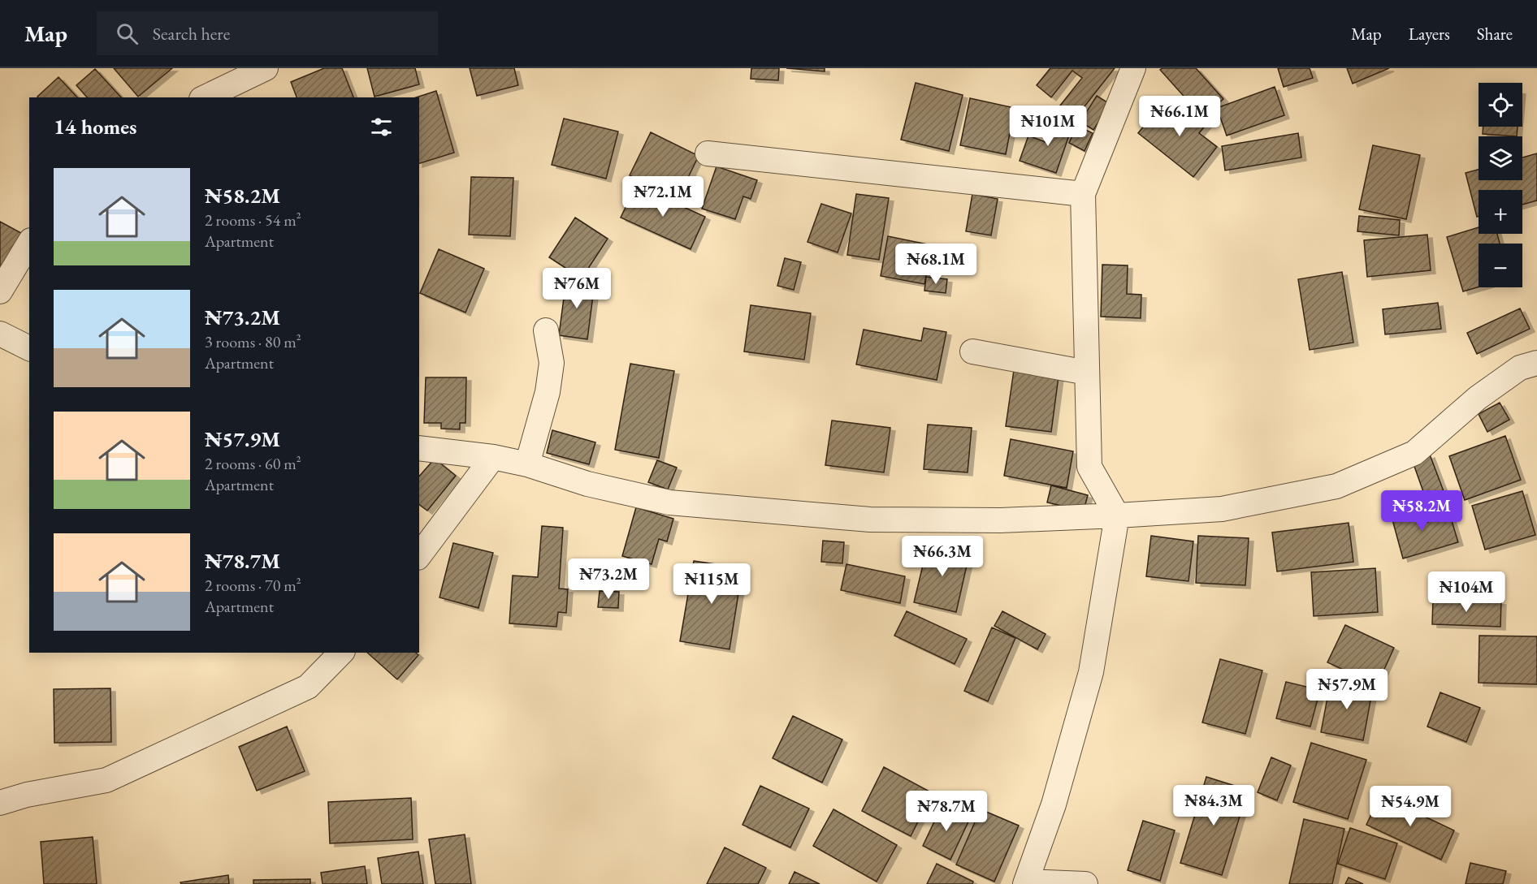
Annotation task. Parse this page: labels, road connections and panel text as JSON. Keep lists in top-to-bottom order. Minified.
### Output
{"page":{"header":"Map","search":"Search here","nav":["Map","Layers","Share"],"map_buttons":["+","−"],"price":["₦66.1M","₦101M","₦72.1M","₦68.1M","₦76M","₦58.2M","₦66.3M","₦73.2M","₦115M","₦104M","₦57.9M","₦84.3M","₦54.9M","₦78.7M"],"heading":"14 homes","list":[{"name":"₦58.2M","note":"2 rooms · 54 m² · Apartment"},{"name":"₦73.2M","note":"3 rooms · 80 m² · Apartment"},{"name":"₦57.9M","note":"2 rooms · 60 m² · Apartment"},{"name":"₦78.7M","note":"2 rooms · 70 m² · Apartment"}]}}
